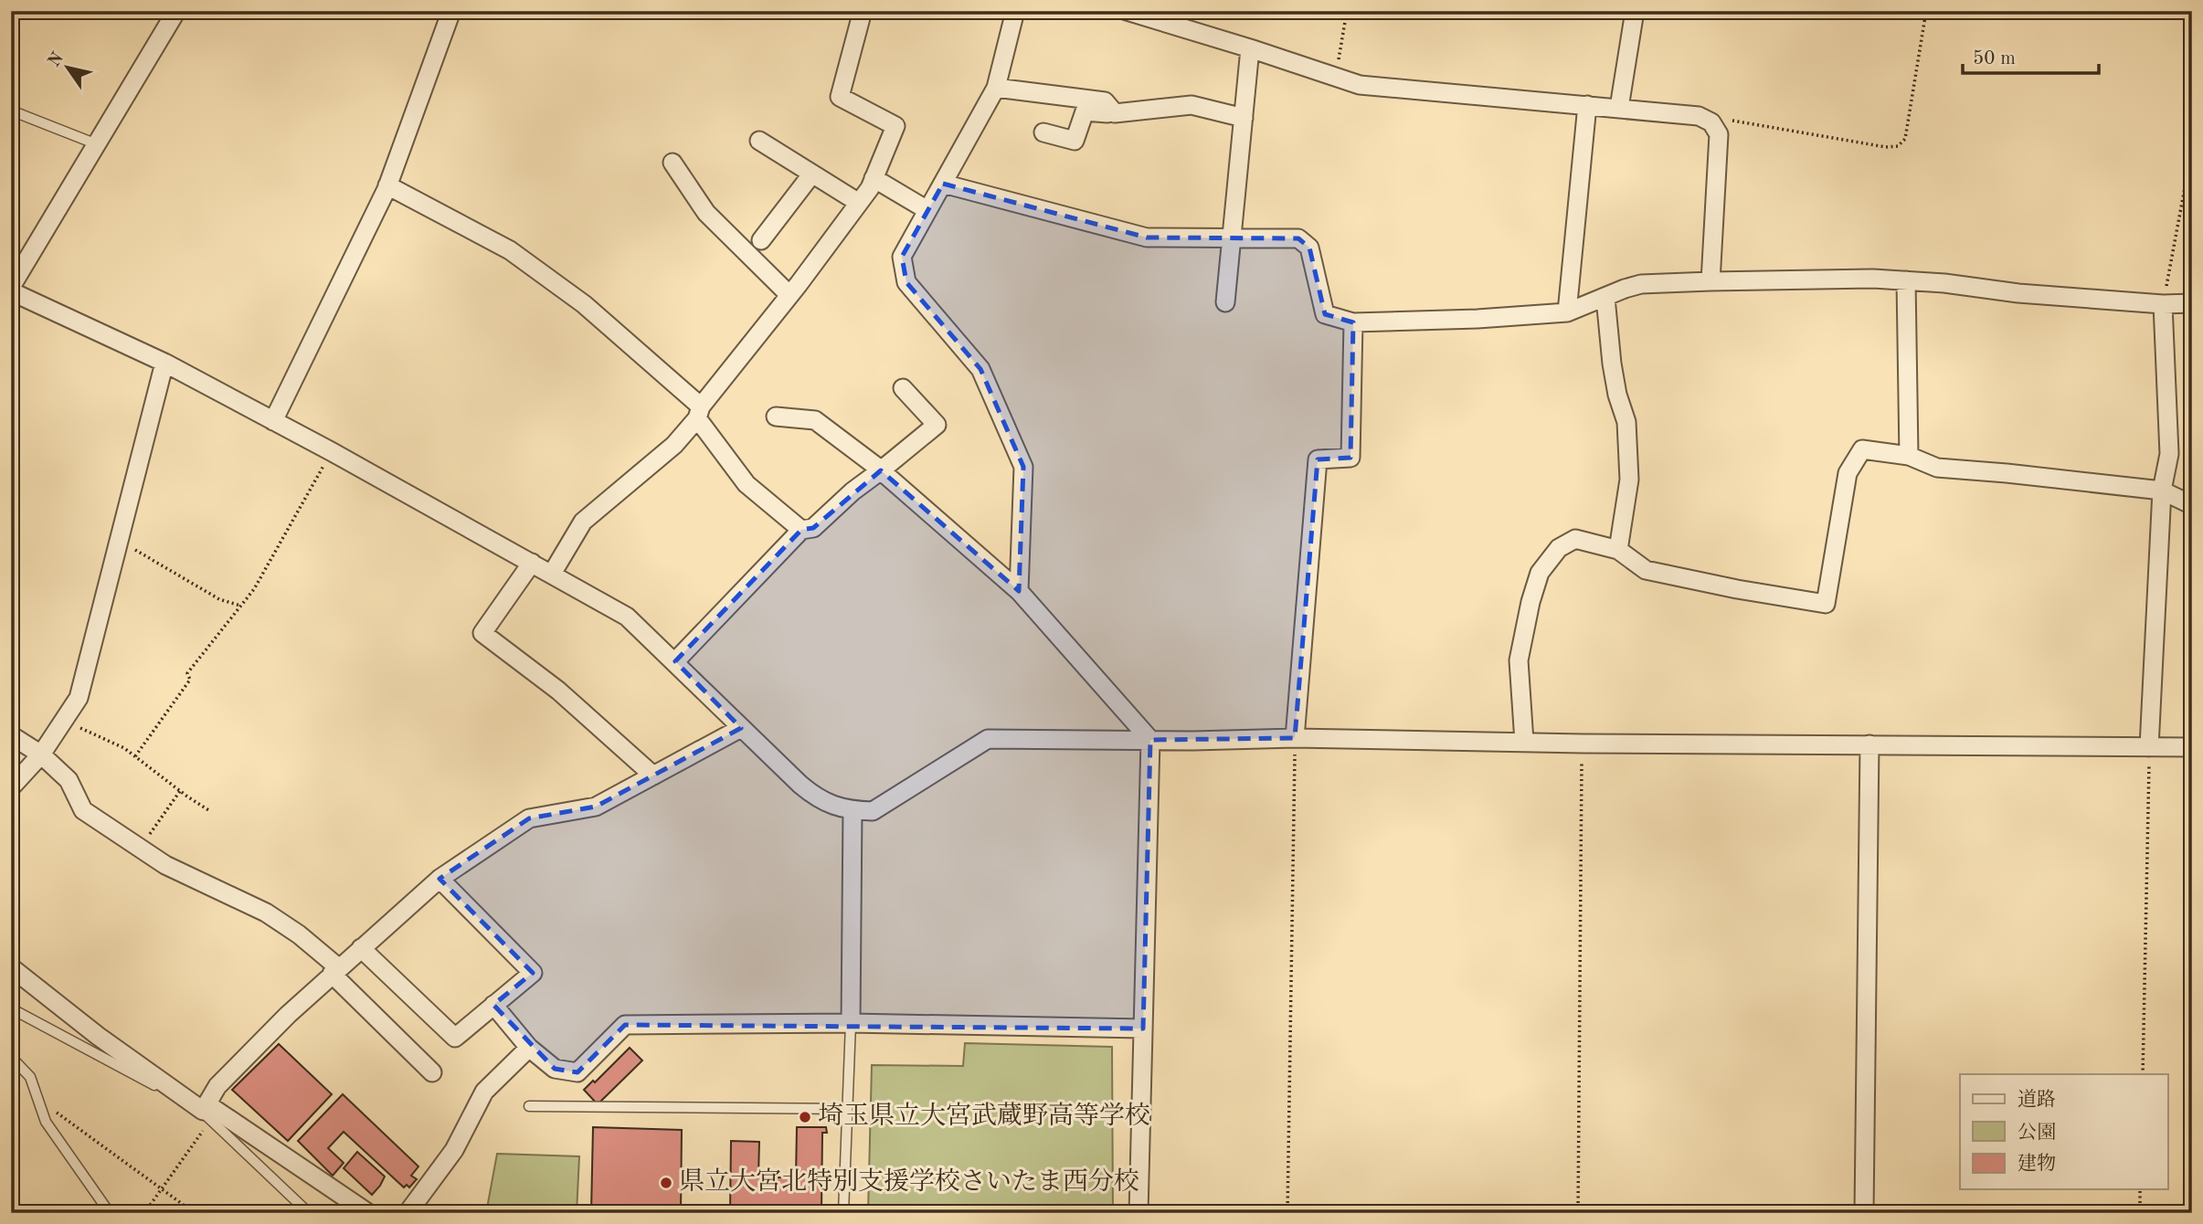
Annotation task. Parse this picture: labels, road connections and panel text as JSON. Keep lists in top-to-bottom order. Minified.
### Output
{"places":["埼玉県立大宮武蔵野高等学校","県立大宮北特別支援学校さいたま西分校"],"legend":["道路","公園","建物"],"scale_bar":"50 m","north":"top left"}
